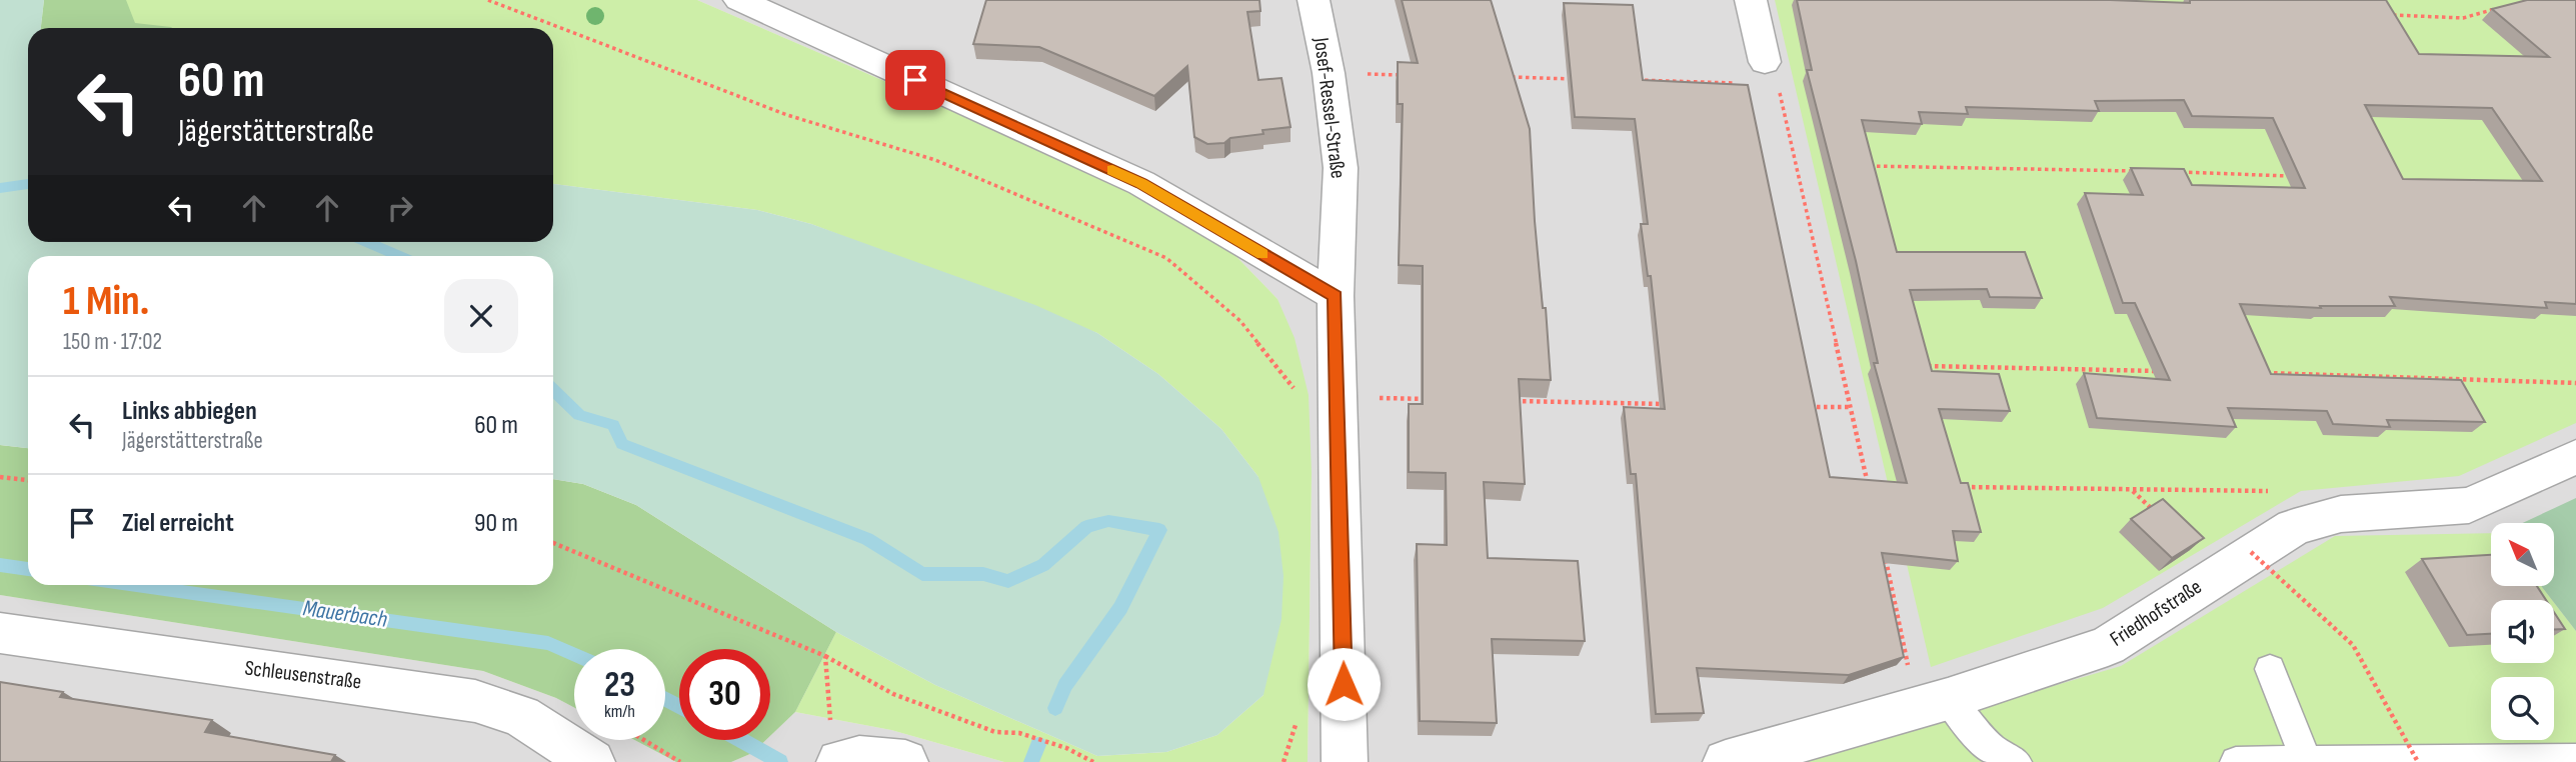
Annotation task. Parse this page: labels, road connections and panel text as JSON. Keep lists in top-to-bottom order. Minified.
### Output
{"streets":{"street":["Josef-Ressel-Straße","Friedhofstraße","Schleusenstraße"]},"water":["Mauerbach"],"north":"top left","page":{"turn":["60 m","Jägerstätterstraße"],"heading":["1 Min.","150 m · 17:02"],"list":[{"name":"Links abbiegen","note":"Jägerstätterstraße","value":"60 m"},{"name":"Ziel erreicht","value":"90 m"}],"speed":"23 km/h","limit":"30"}}
